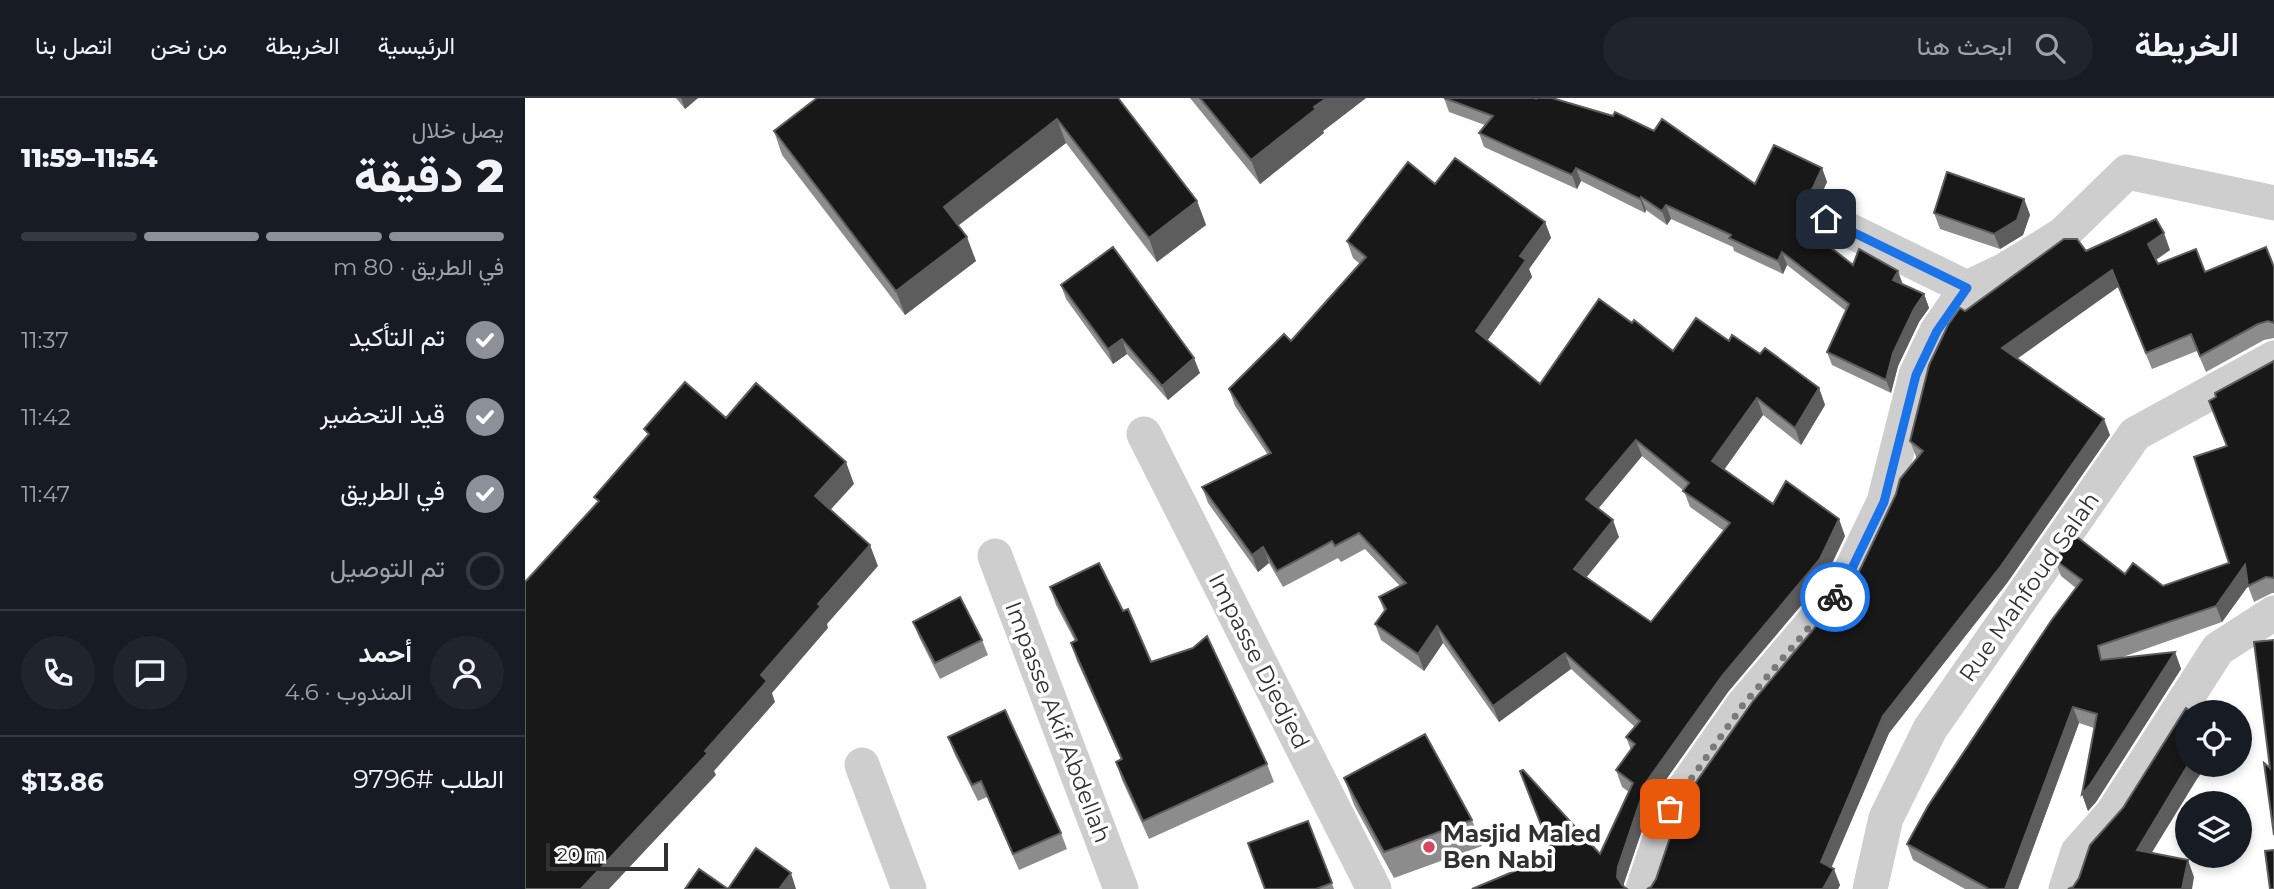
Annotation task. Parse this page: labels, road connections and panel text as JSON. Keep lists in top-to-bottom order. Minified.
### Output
{"streets":{"street":["Rue Mahfoud Salah","Impasse Djedjed","Impasse Akif Abdellah"]},"places":["Masjid Maled Ben Nabi"],"scale_bar":"20 m","page":{"header":"الخريطة","search":"ابحث هنا","nav":["الرئيسية","الخريطة","من نحن","اتصل بنا"],"heading":["2 دقيقة","يصل خلال","11:54–11:59"],"panel":["أحمد","المندوب · 4.6","الطلب #9796","$13.86"],"bar":"في الطريق · 80 m","list":[["تم التأكيد","11:37"],["قيد التحضير","11:42"],["في الطريق","11:47"],"تم التوصيل"],"scale":"20 m"}}
